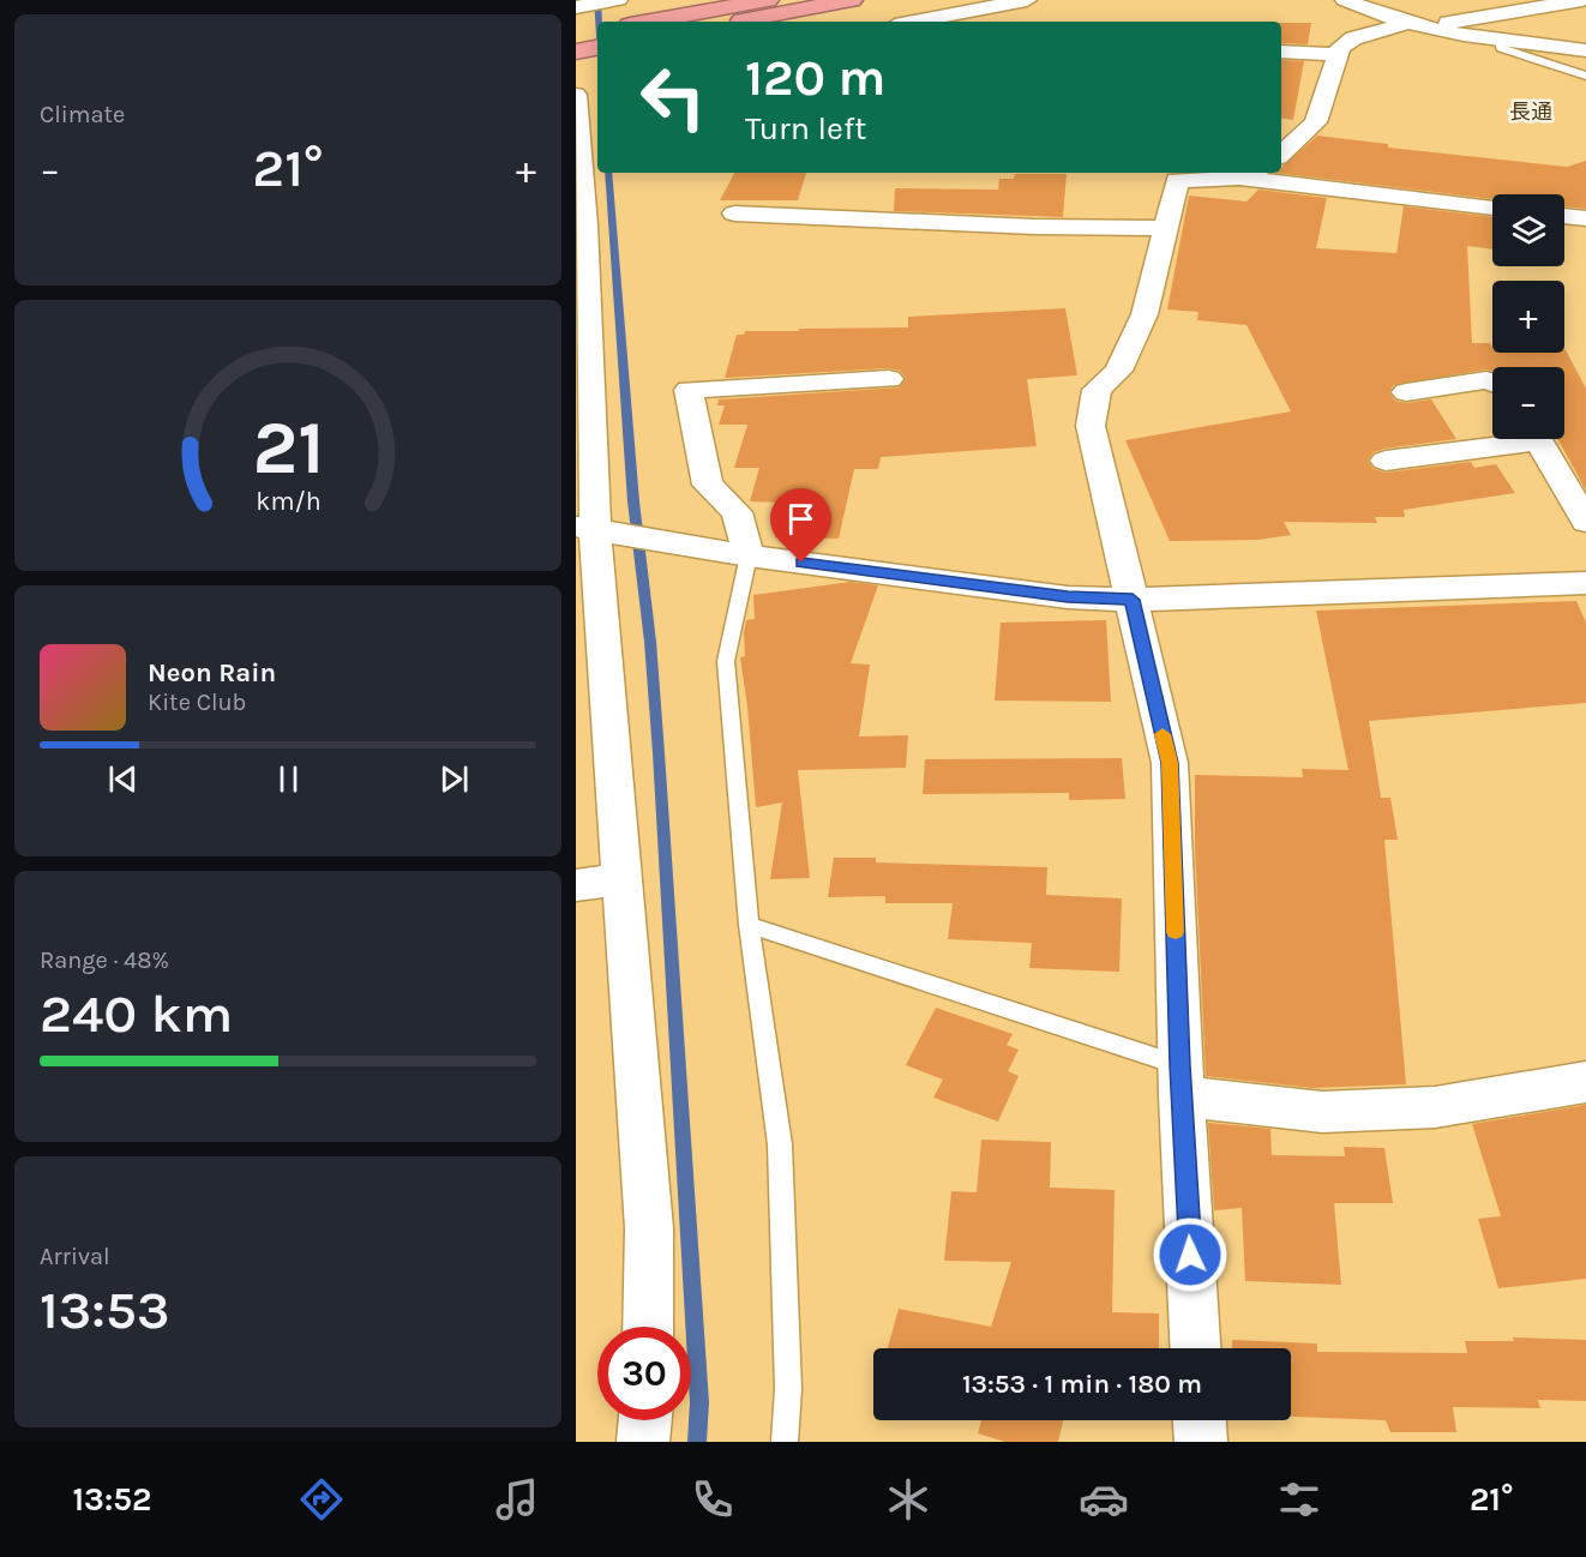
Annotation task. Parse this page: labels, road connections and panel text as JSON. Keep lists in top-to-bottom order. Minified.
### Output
{"districts":["長通"],"page":{"tile":["Climate",["Range · 48%","240 km"],["Arrival","13:53"]],"turn":["120 m","Turn left"],"heat":["−","21°","+"],"map_buttons":["+","−"],"song":["Neon Rain","Kite Club"],"limit":"30","trip":"13:53 · 1 min · 180 m","tabs":["13:52","21°"],"gauge":["21","km/h"]}}
